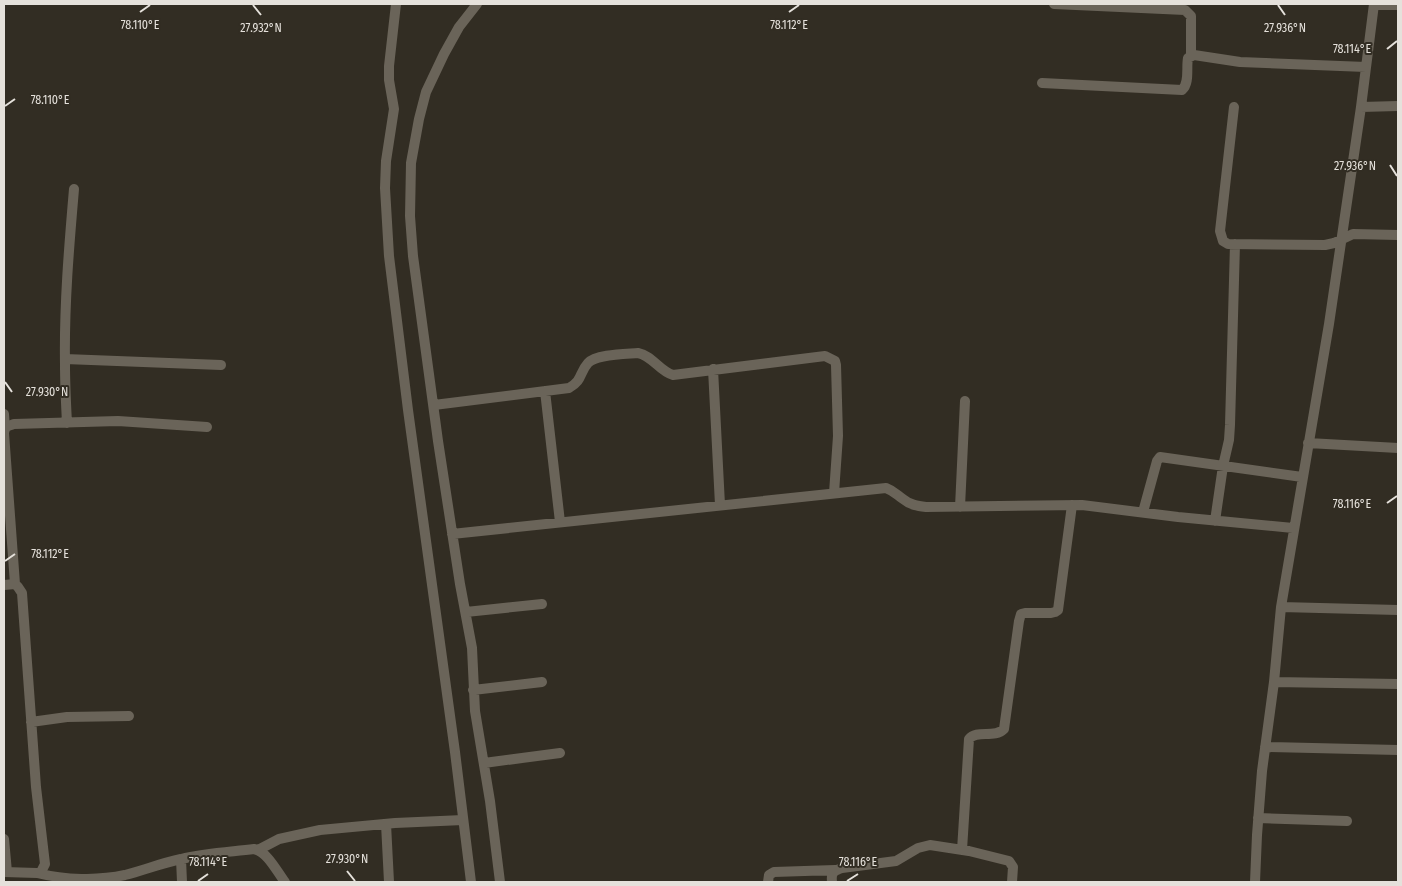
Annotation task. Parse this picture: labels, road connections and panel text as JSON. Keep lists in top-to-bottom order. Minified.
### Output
{"coordinates":["78.110°E","78.112°E","27.932°N","27.936°N","78.114°E","27.930°N","78.116°E"]}
